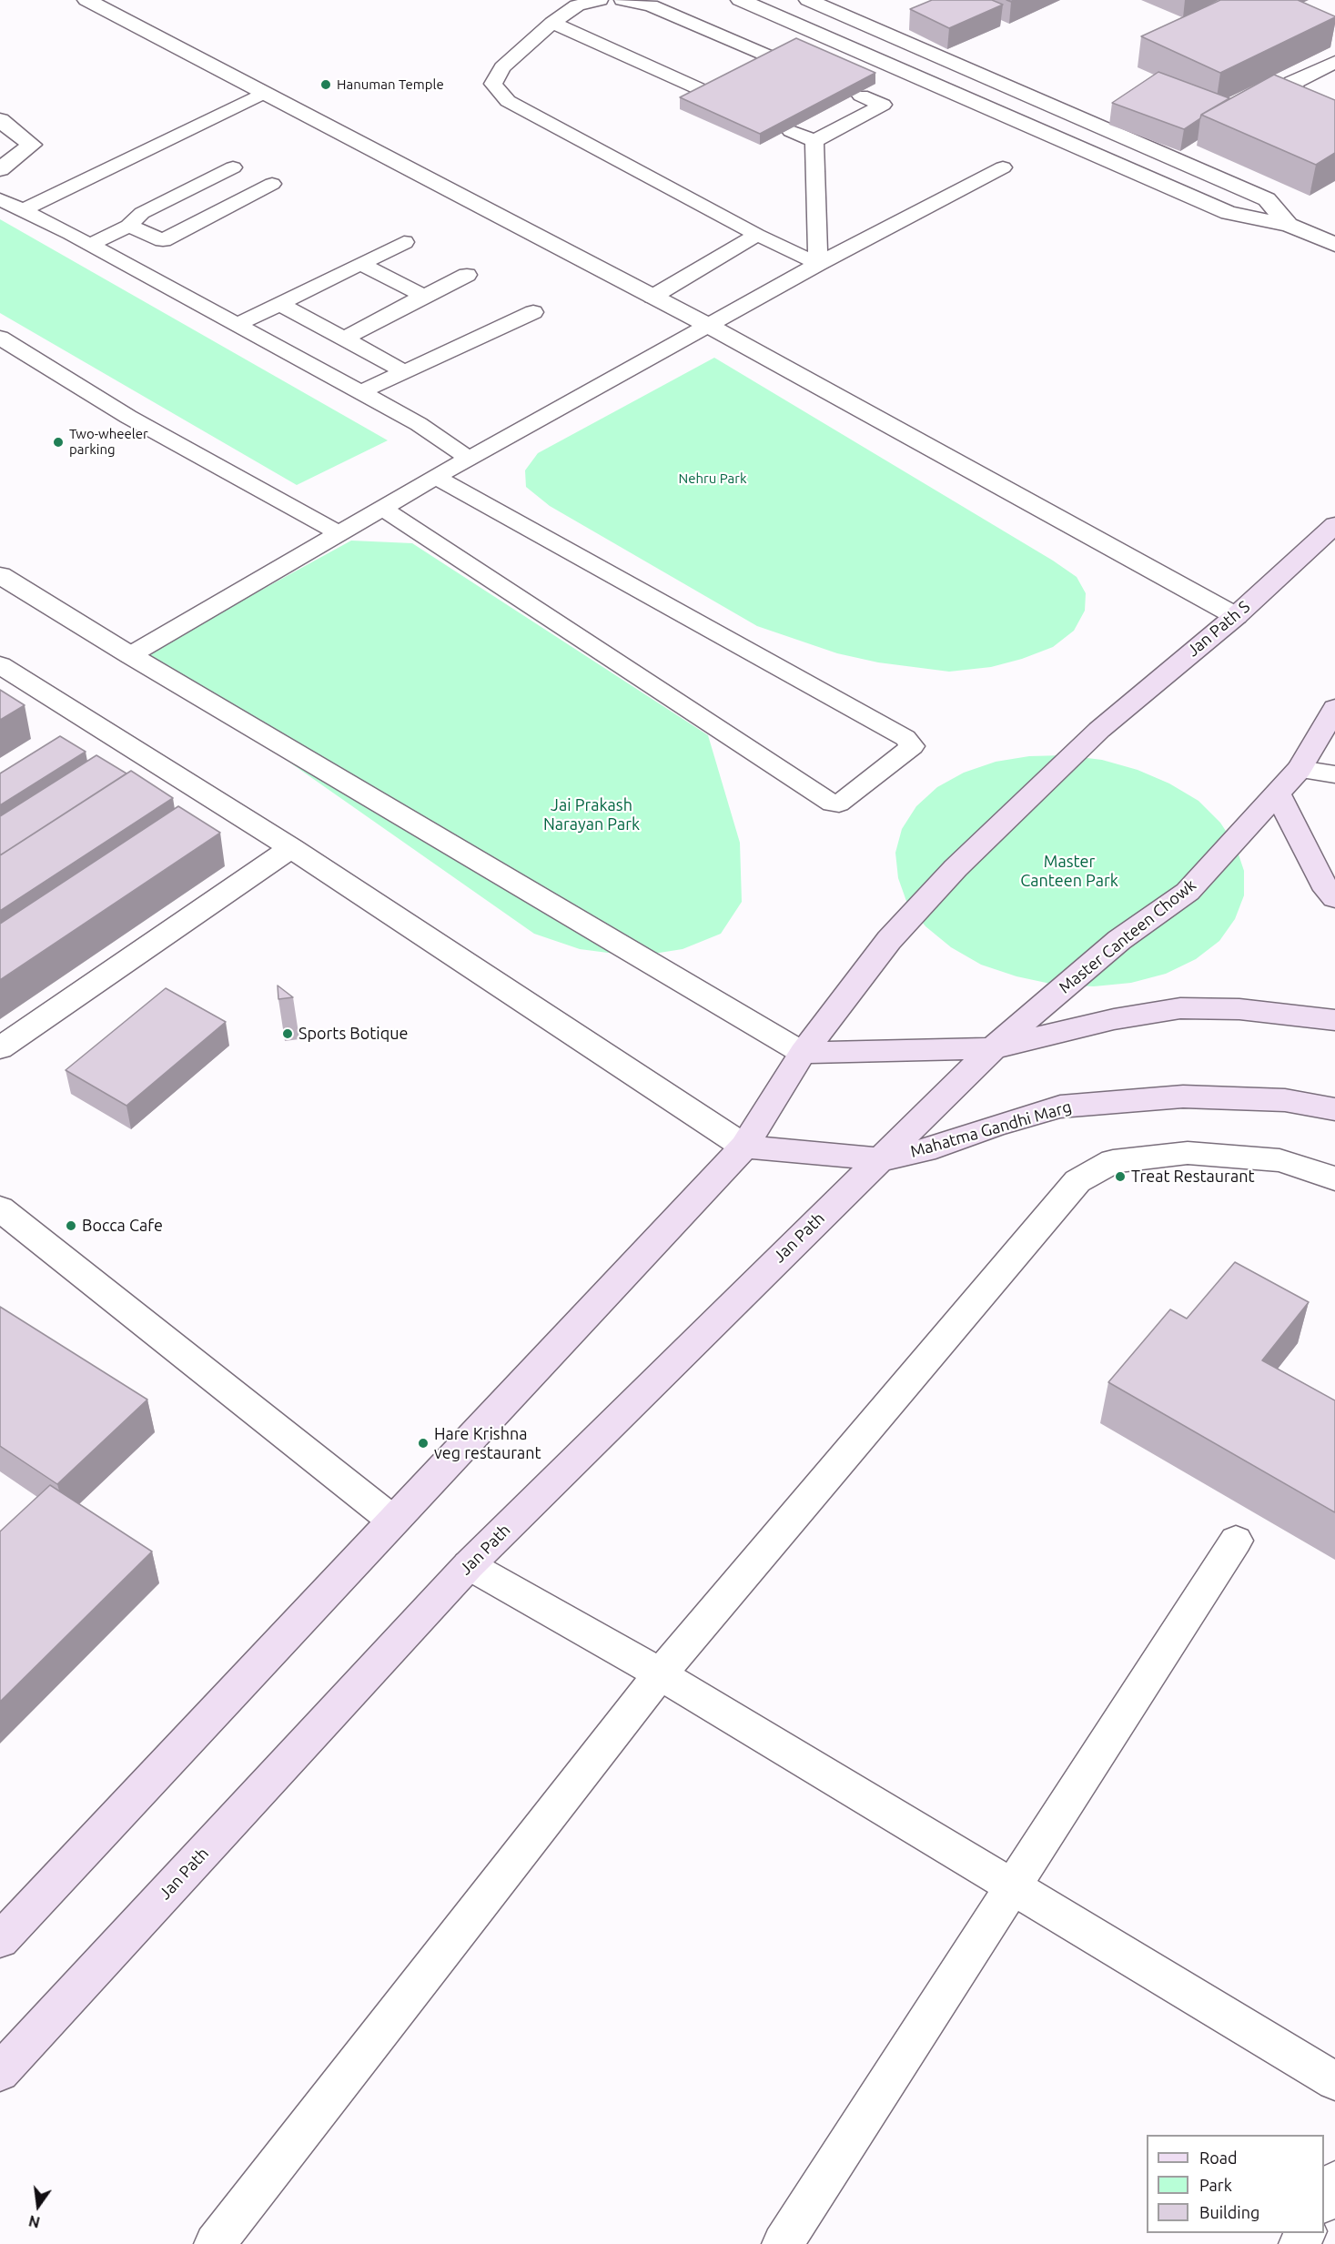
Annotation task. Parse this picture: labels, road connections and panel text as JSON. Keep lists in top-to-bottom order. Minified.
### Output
{"streets":{"main road":["Jan Path S","Master Canteen Chowk","Mahatma Gandhi Marg","Jan Path"]},"crossings":[["Master Canteen Chowk","Jan Path"],["Mahatma Gandhi Marg","Jan Path"]],"parks":["Nehru Park","Jai Prakash Narayan Park","Master Canteen Park"],"places":["Hanuman Temple","Two-wheeler parking","Sports Botique","Treat Restaurant","Bocca Cafe","Hare Krishna veg restaurant"],"legend":["Road","Park","Building"],"north":"bottom"}
